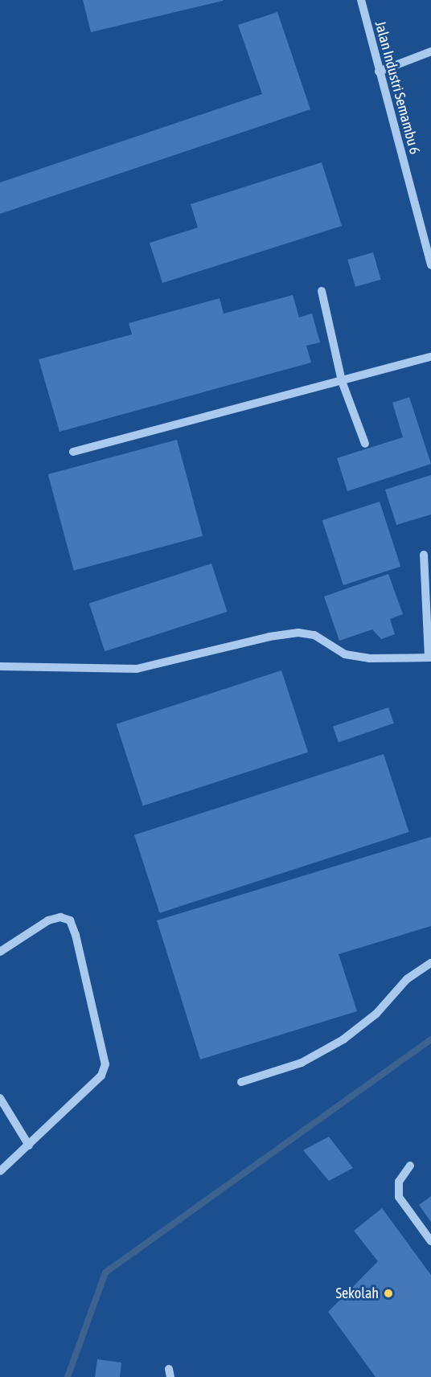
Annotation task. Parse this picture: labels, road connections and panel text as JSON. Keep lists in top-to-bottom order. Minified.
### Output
{"streets":{"street":["Jalan Industri Semambu 6"]},"places":["Sekolah"]}
